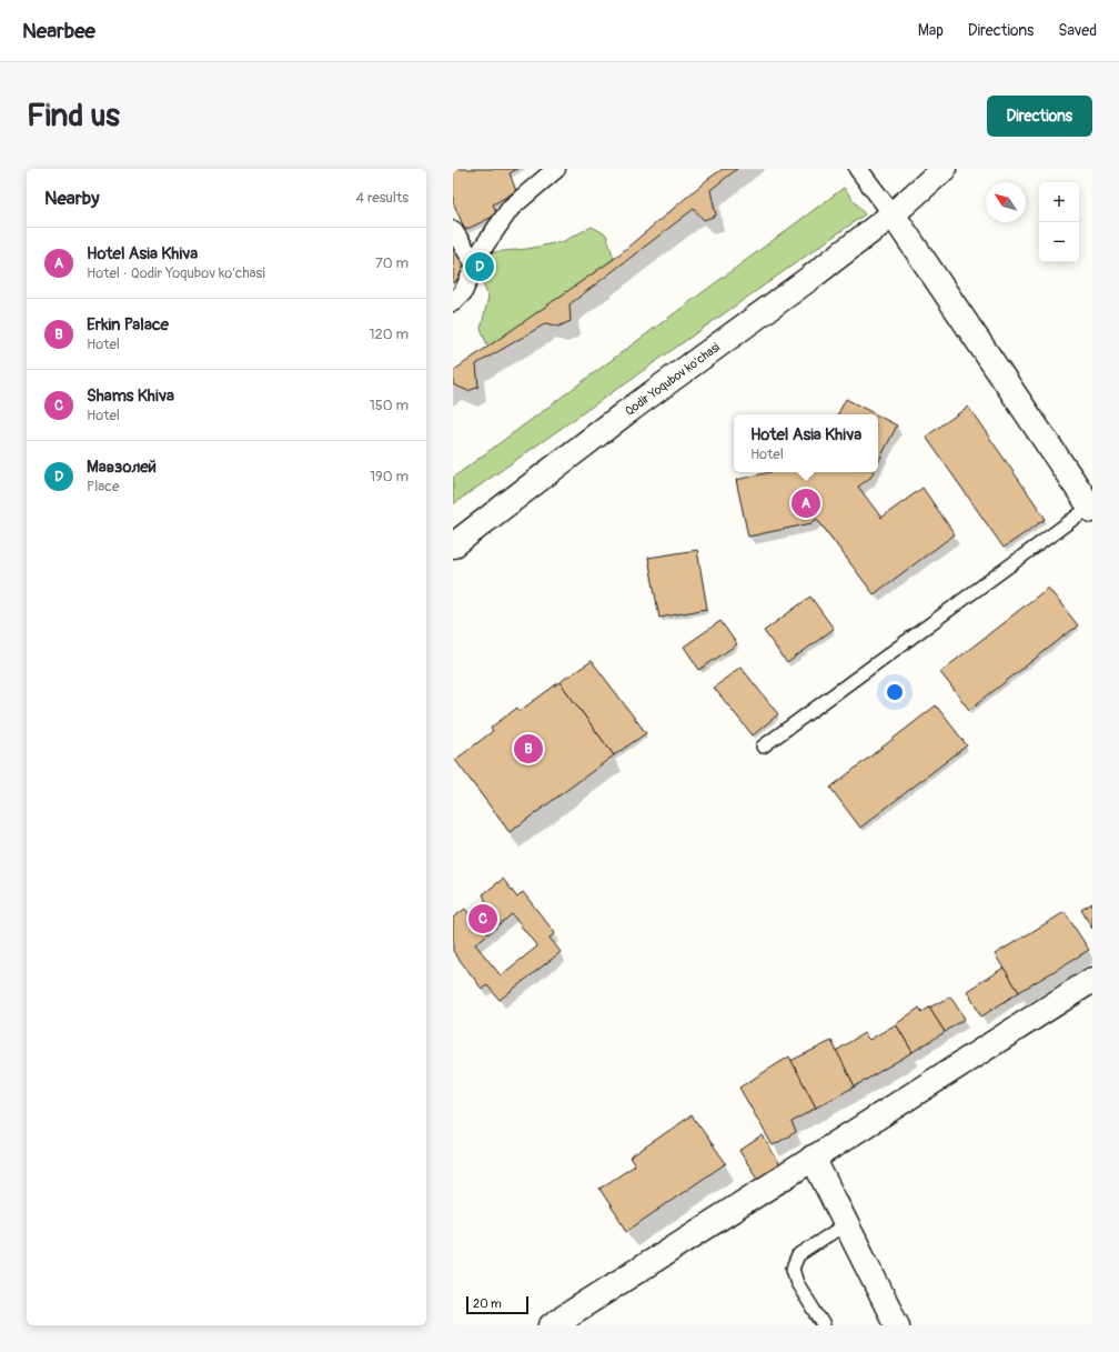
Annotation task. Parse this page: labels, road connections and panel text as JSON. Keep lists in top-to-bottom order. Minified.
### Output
{"streets":{"street":["Qodir Yoqubov ko'chasi"]},"scale_bar":"20 m","north":"top left","page":{"header":"Nearbee","nav":["Map","Directions","Saved"],"buttons":"Directions","title":"Find us","heading":["Nearby","4 results"],"map_buttons":["+","−"],"list":[{"mark":"A","name":"Hotel Asia Khiva","note":"Hotel · Qodir Yoqubov ko'chasi","value":"70 m"},{"mark":"B","name":"Erkin Palace","note":"Hotel","value":"120 m"},{"mark":"C","name":"Shams Khiva","note":"Hotel","value":"150 m"},{"mark":"D","name":"Мавзолей","note":"Place","value":"190 m"}],"pins":["D","A","B","C"],"popup":["Hotel Asia Khiva","Hotel"],"scale":"20 m"}}
